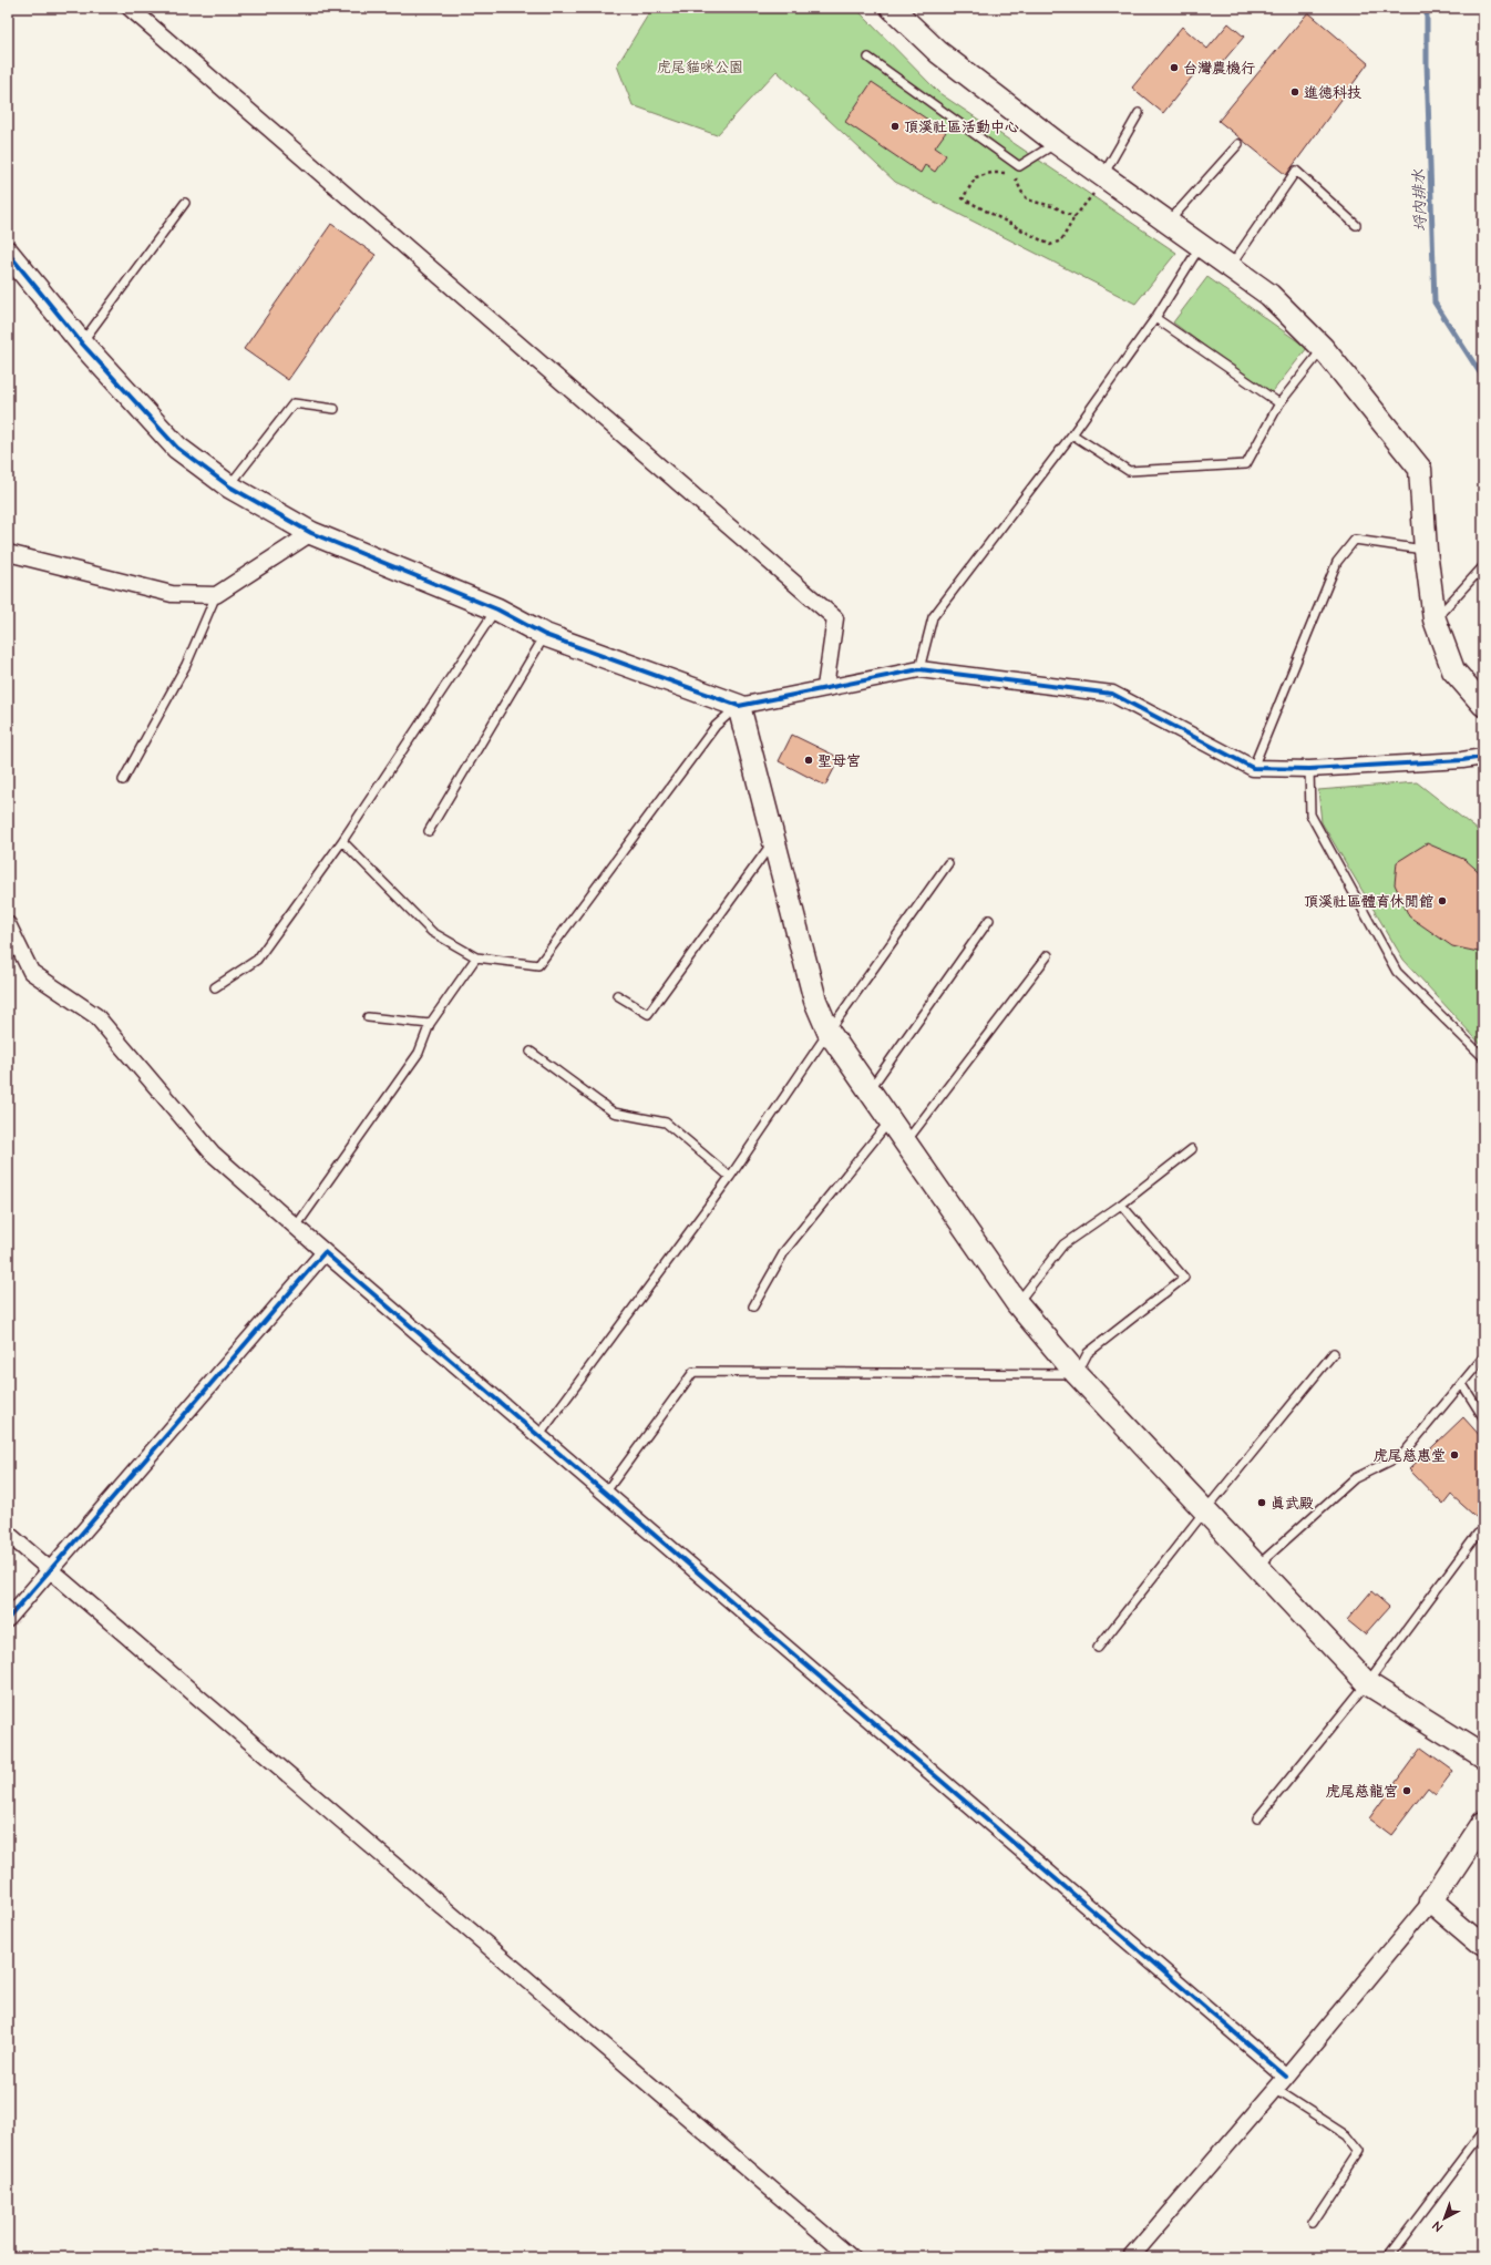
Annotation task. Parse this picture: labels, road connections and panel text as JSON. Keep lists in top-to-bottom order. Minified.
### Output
{"water":["埒內排水"],"parks":["虎尾貓咪公園"],"places":["台灣農機行","進德科技","頂溪社區活動中心","聖母宮","頂溪社區體育休閒館","虎尾慈惠堂","真武殿","虎尾慈龍宮"],"north":"bottom left"}
